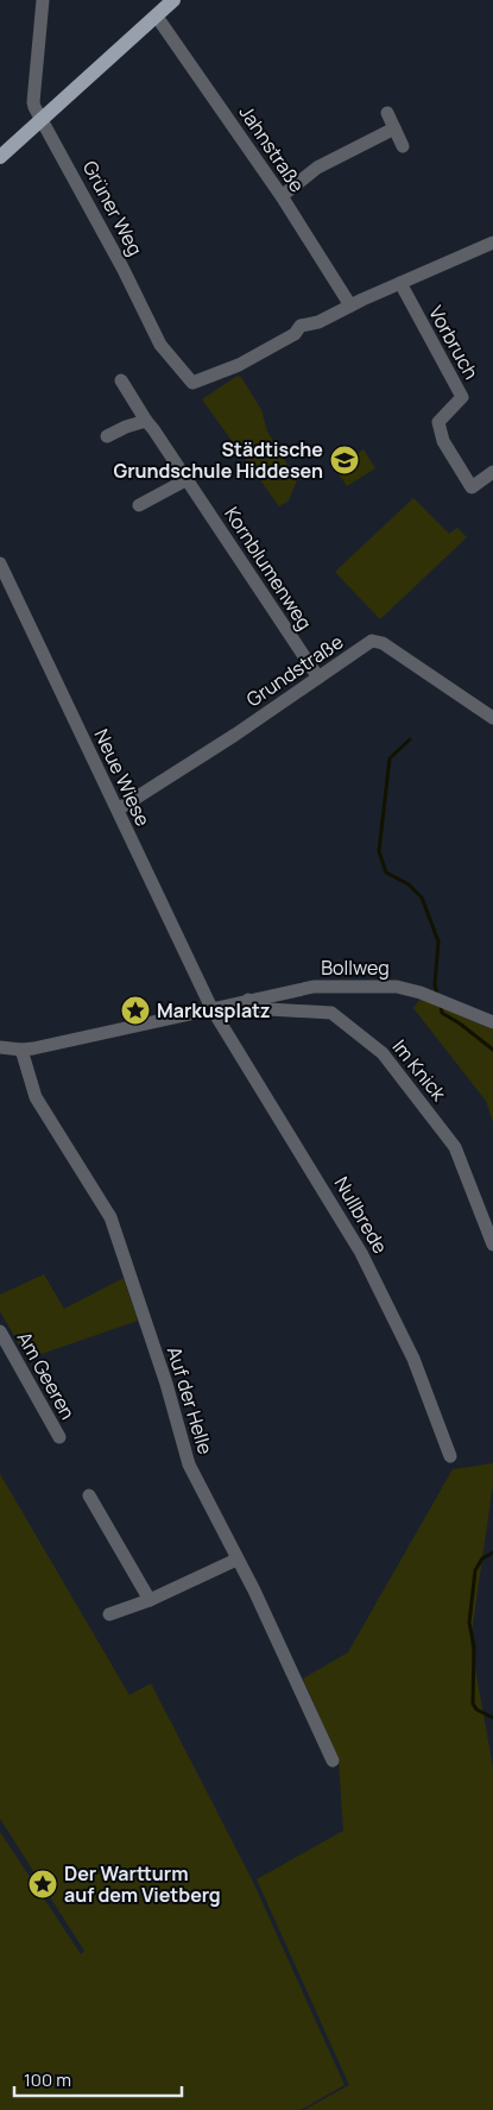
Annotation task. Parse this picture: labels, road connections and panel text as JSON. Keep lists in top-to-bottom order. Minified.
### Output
{"streets":{"street":["Jahnstraße","Grüner Weg","Vorbruch","Kornblumenweg","Grundstraße","Neue Wiese","Bollweg","Im Knick","Nullbrede","Am Geeren","Auf der Helle"]},"crossings":[["Jahnstraße","Grüner Weg"],["Kornblumenweg","Grundstraße"],["Grundstraße","Neue Wiese"],["Neue Wiese","Bollweg"],["Neue Wiese","Nullbrede"],["Bollweg","Im Knick"],["Bollweg","Nullbrede"],["Bollweg","Auf der Helle"]],"places":{"school or university":["Städtische Grundschule Hiddesen"],"place":["Markusplatz","Der Wartturm auf dem Vietberg"]},"scale_bar":"100 m"}
